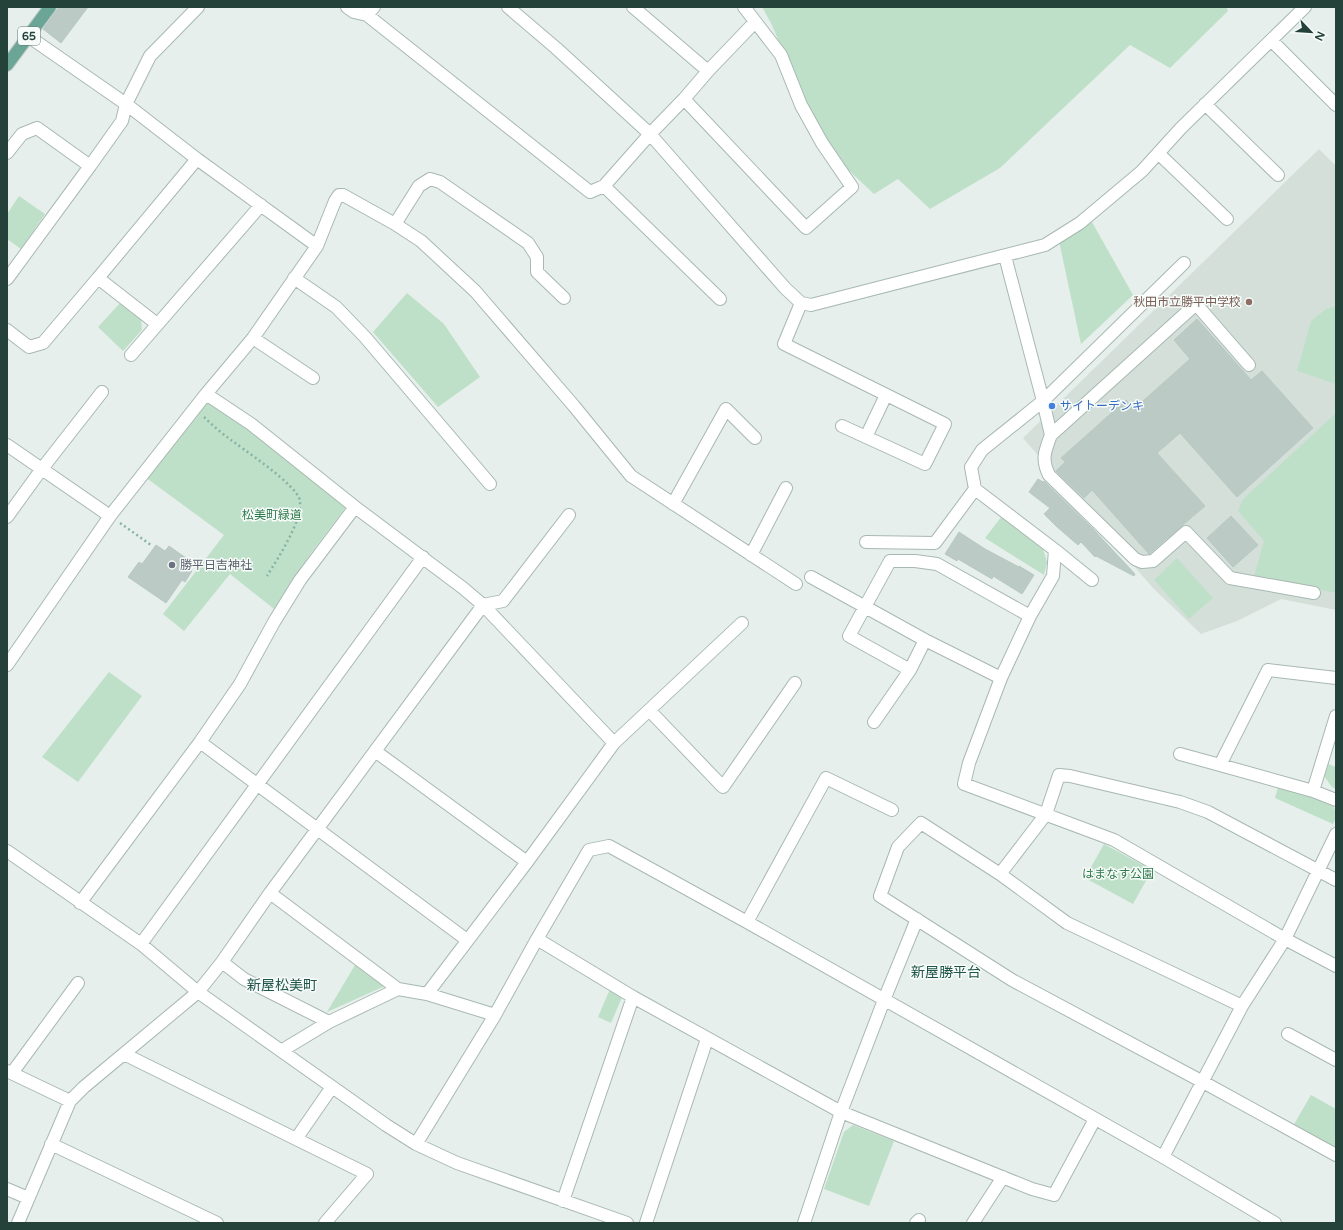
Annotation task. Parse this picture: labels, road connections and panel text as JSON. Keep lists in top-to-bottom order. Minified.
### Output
{"streets":{"main road":["65"]},"districts":["新屋勝平台","新屋松美町"],"parks":["松美町緑道","はまなす公園"],"places":["秋田市立勝平中学校","サイトーデンキ","勝平日吉神社"],"north":"bottom right"}
